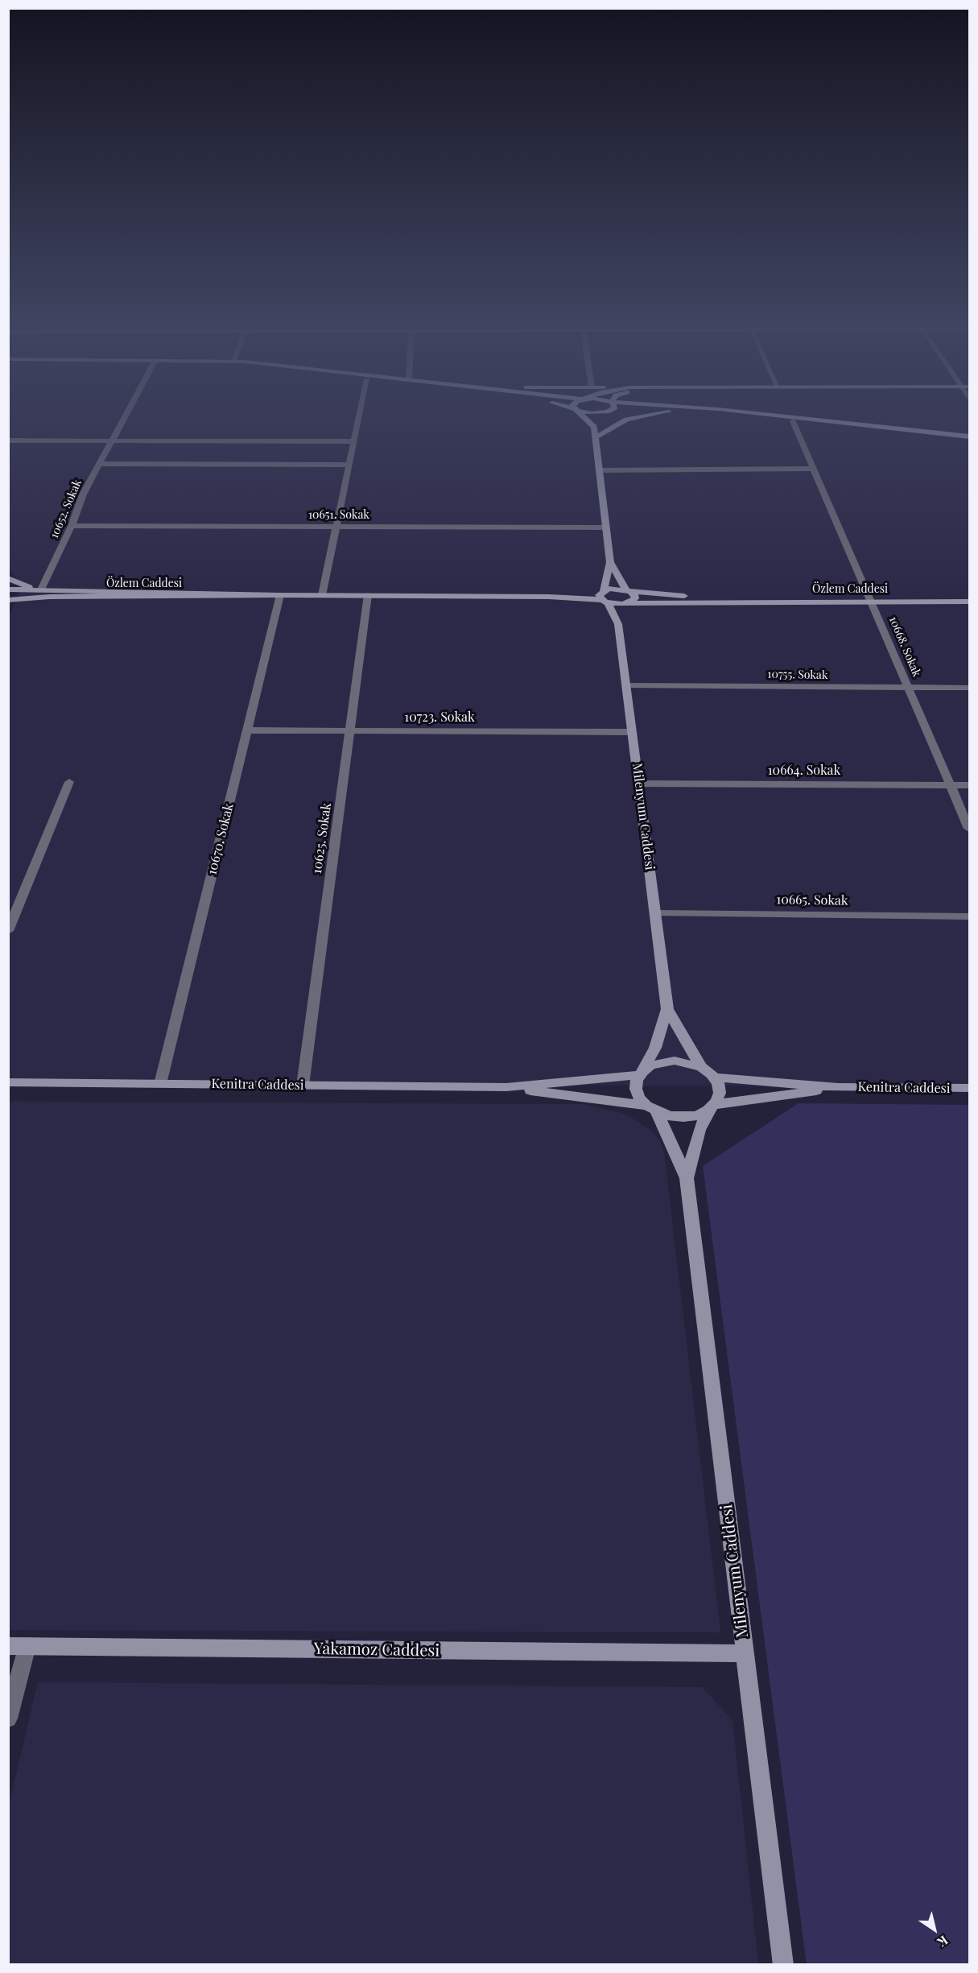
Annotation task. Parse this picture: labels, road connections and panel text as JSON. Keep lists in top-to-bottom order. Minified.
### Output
{"streets":{"street":["10652. Sokak","10651. Sokak","Özlem Caddesi","10668. Sokak","10755. Sokak","10723. Sokak","10664. Sokak","Milenyum Caddesi","10625. Sokak","10670. Sokak","10665. Sokak","Kenitra Caddesi","Yakamoz Caddesi"]},"crossings":[["10652. Sokak","10651. Sokak"],["10652. Sokak","Özlem Caddesi"],["Özlem Caddesi","10668. Sokak"],["Özlem Caddesi","10625. Sokak"],["Özlem Caddesi","10670. Sokak"],["10668. Sokak","10755. Sokak"],["10668. Sokak","10664. Sokak"],["10755. Sokak","Milenyum Caddesi"],["10723. Sokak","Milenyum Caddesi"],["10723. Sokak","10625. Sokak"],["10723. Sokak","10670. Sokak"],["10664. Sokak","Milenyum Caddesi"],["Milenyum Caddesi","10665. Sokak"],["Milenyum Caddesi","Yakamoz Caddesi"],["10625. Sokak","Kenitra Caddesi"],["10670. Sokak","Kenitra Caddesi"]],"north":"bottom right"}
